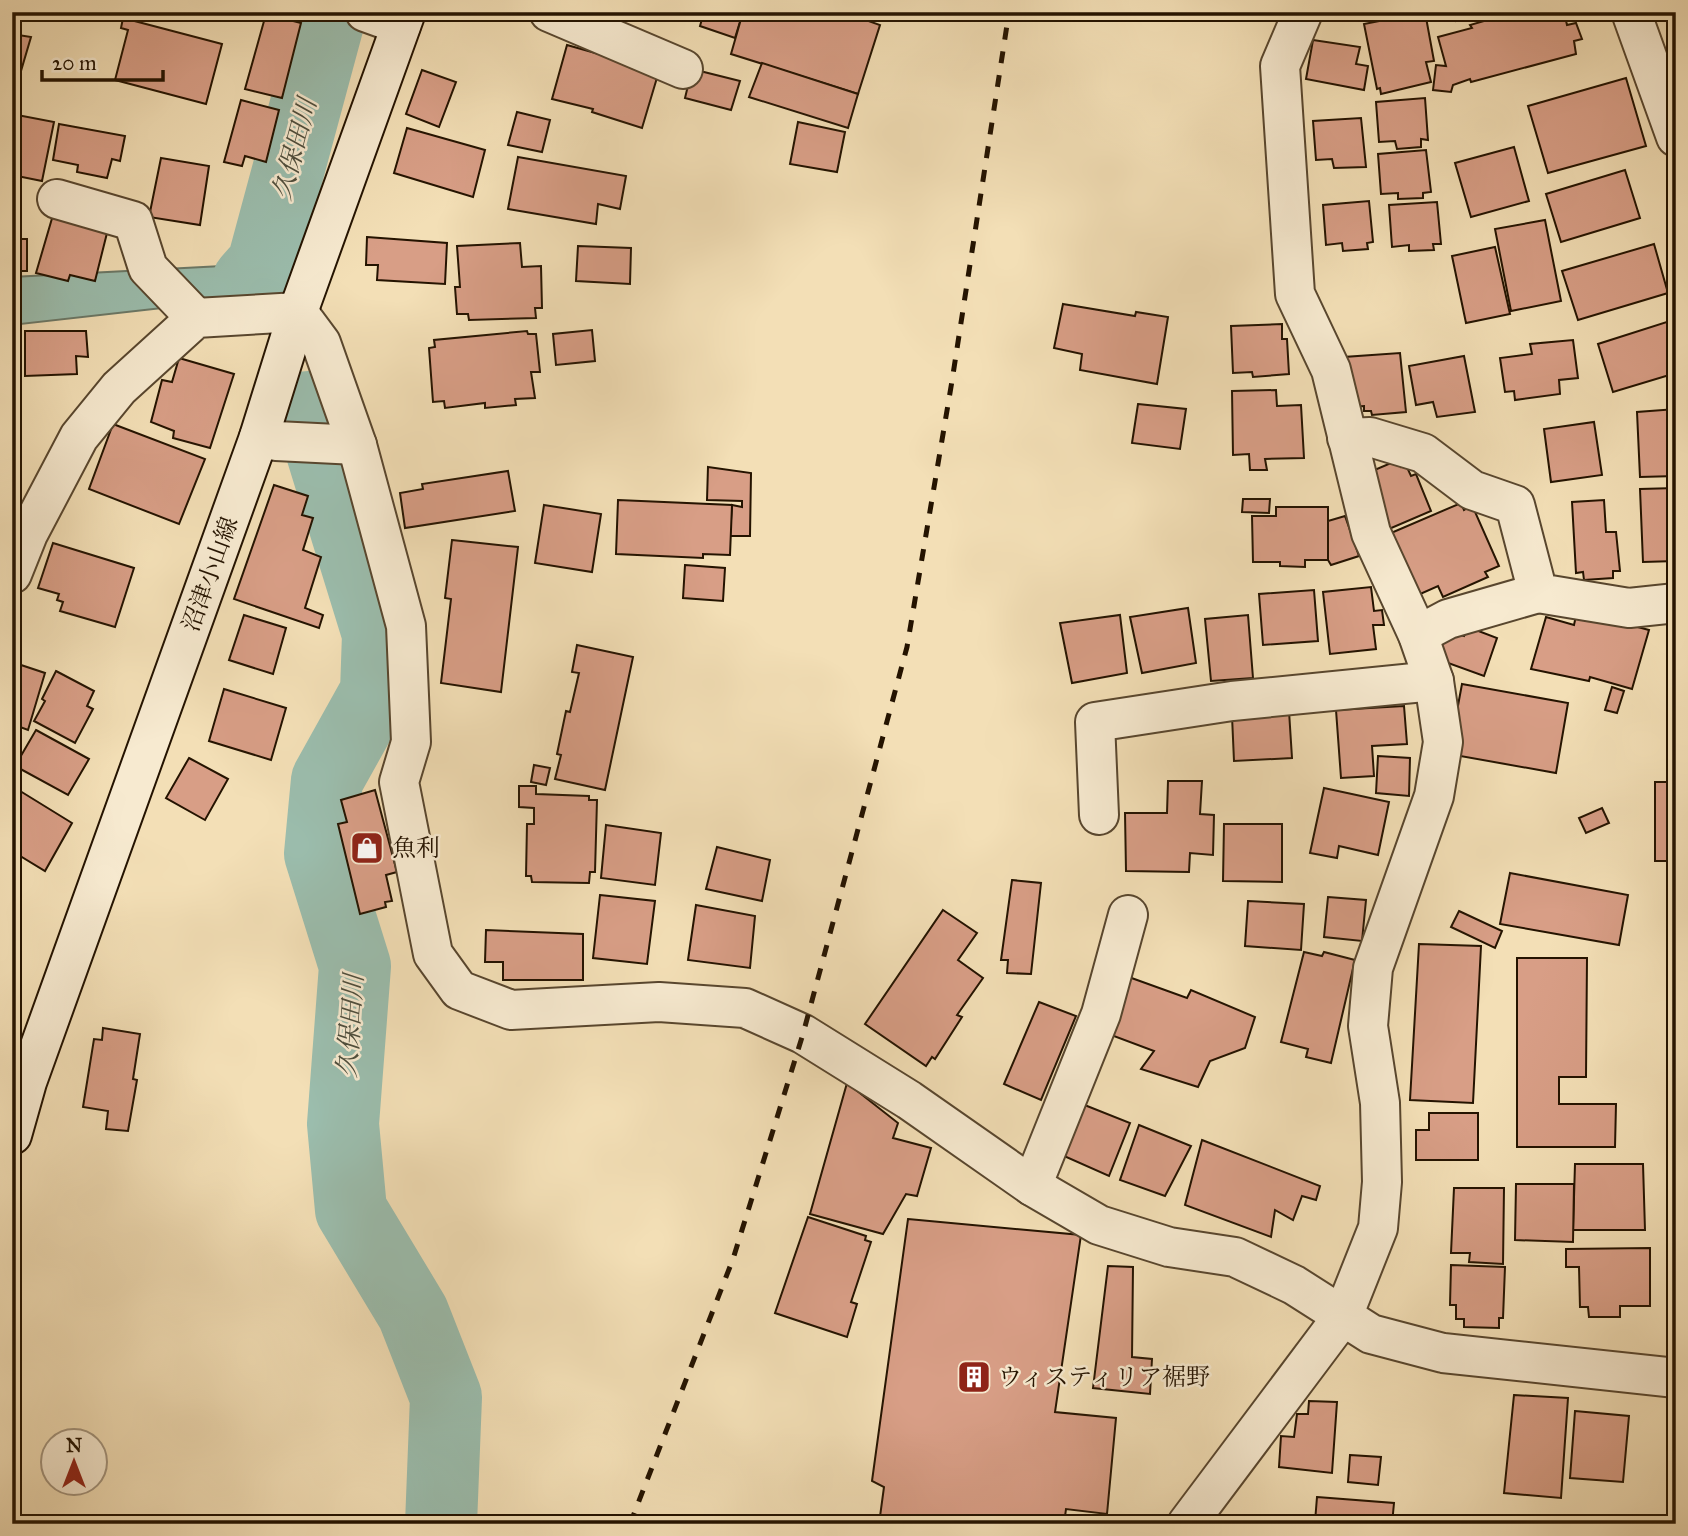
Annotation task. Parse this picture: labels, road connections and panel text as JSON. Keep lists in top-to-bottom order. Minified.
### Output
{"streets":{"street":["沼津小山線"]},"water":["久保田川"],"places":{"shop":["魚利"],"building":["ウィスティリア裾野"]},"scale_bar":"20 m","north":"top"}
